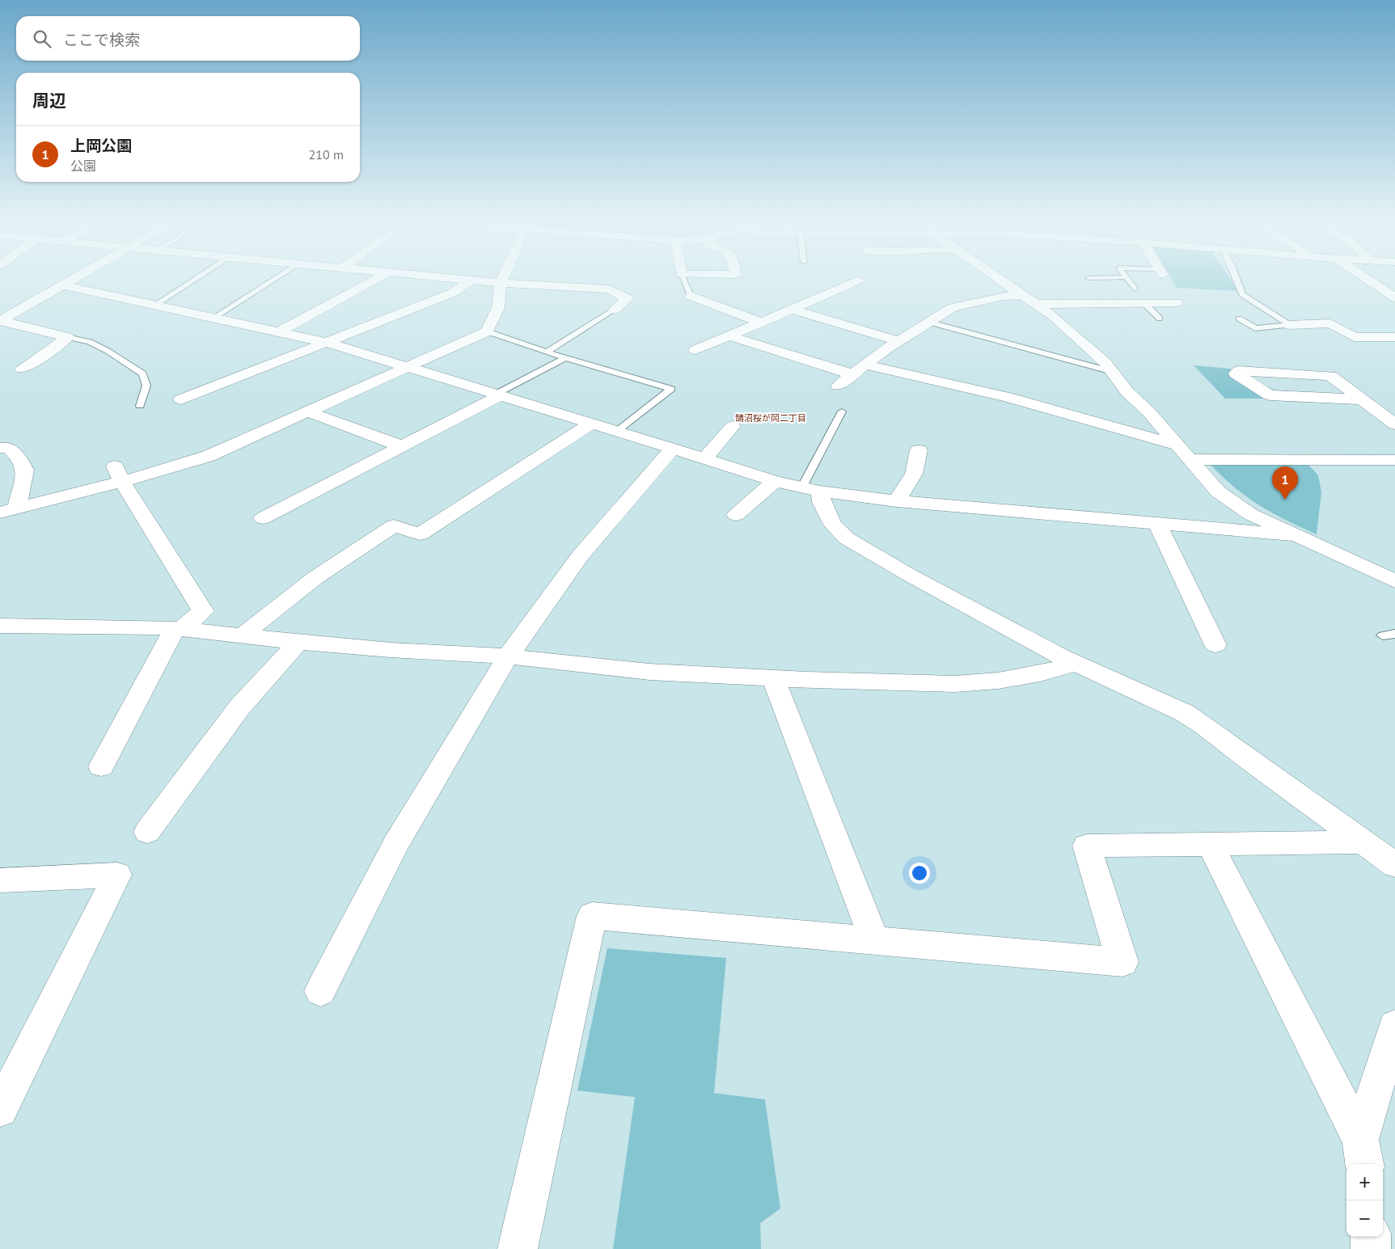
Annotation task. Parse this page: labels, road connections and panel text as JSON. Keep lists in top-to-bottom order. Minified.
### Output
{"districts":["鵠沼桜が岡二丁目"],"page":{"search":"ここで検索","heading":"周辺","list":[{"mark":"1","name":"上岡公園","note":"公園","value":"210 m"}],"pins":"1","map_buttons":["+","−"]}}
